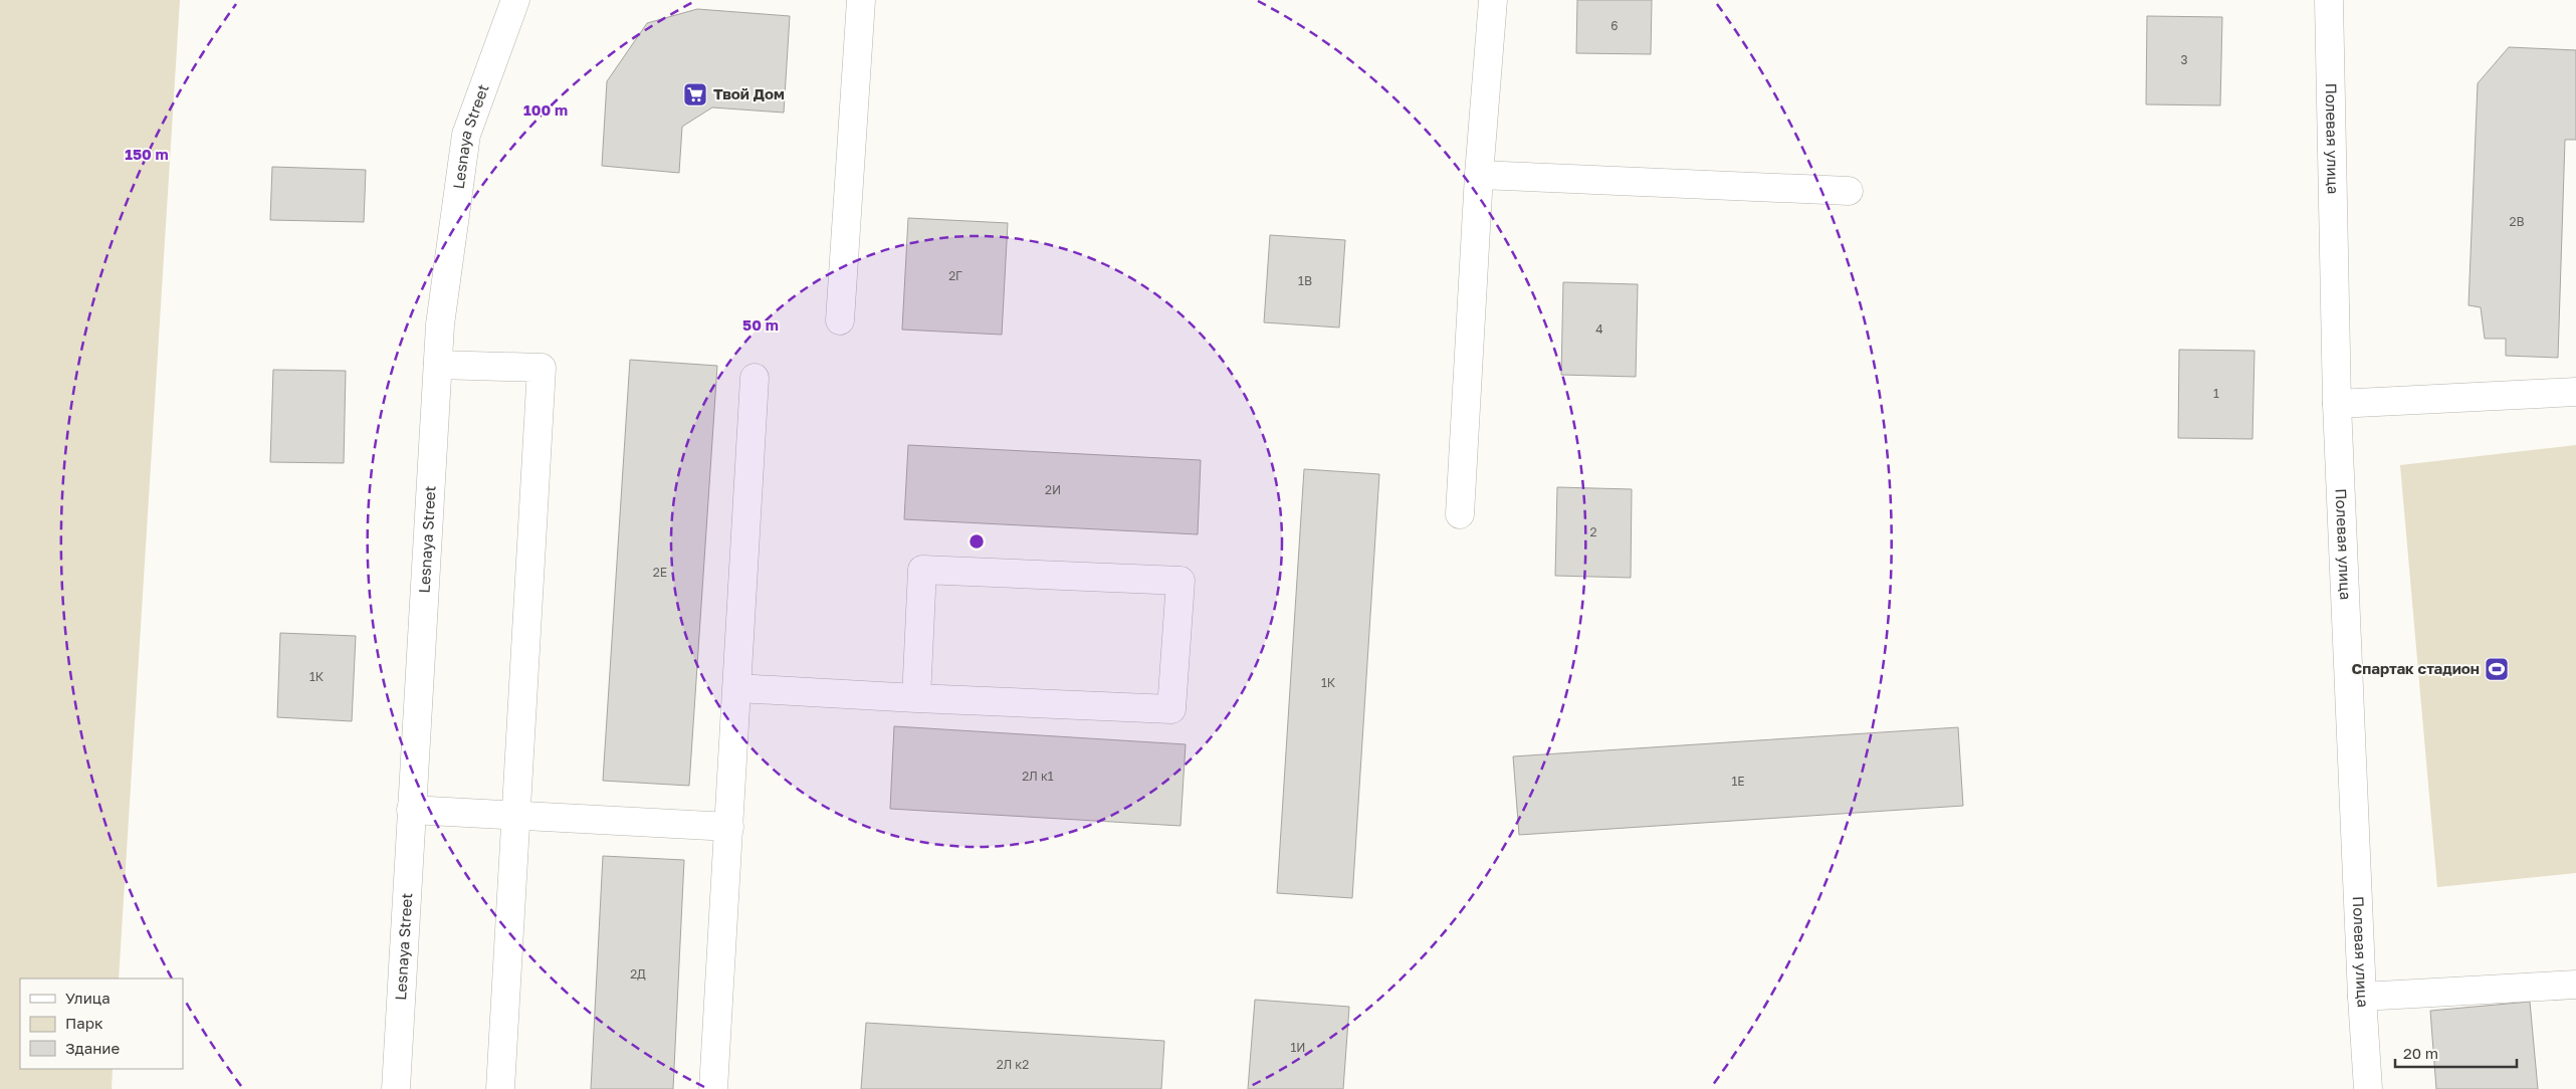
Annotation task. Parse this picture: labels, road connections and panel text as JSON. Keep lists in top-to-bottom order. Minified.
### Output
{"streets":{"street":["Lesnaya Street","Полевая улица"]},"places":{"supermarket":["Твой Дом"],"sports":["Спартак стадион"]},"house_numbers":["6","3","2В","2Г","1В","4","1","2И","2","2Е","1К","1К","2Л к1","1Е","2Д","1И","2Л к2"],"legend":["Улица","Парк","Здание"],"scale_bar":"20 m","rings":["100 m","150 m","50 m"]}
